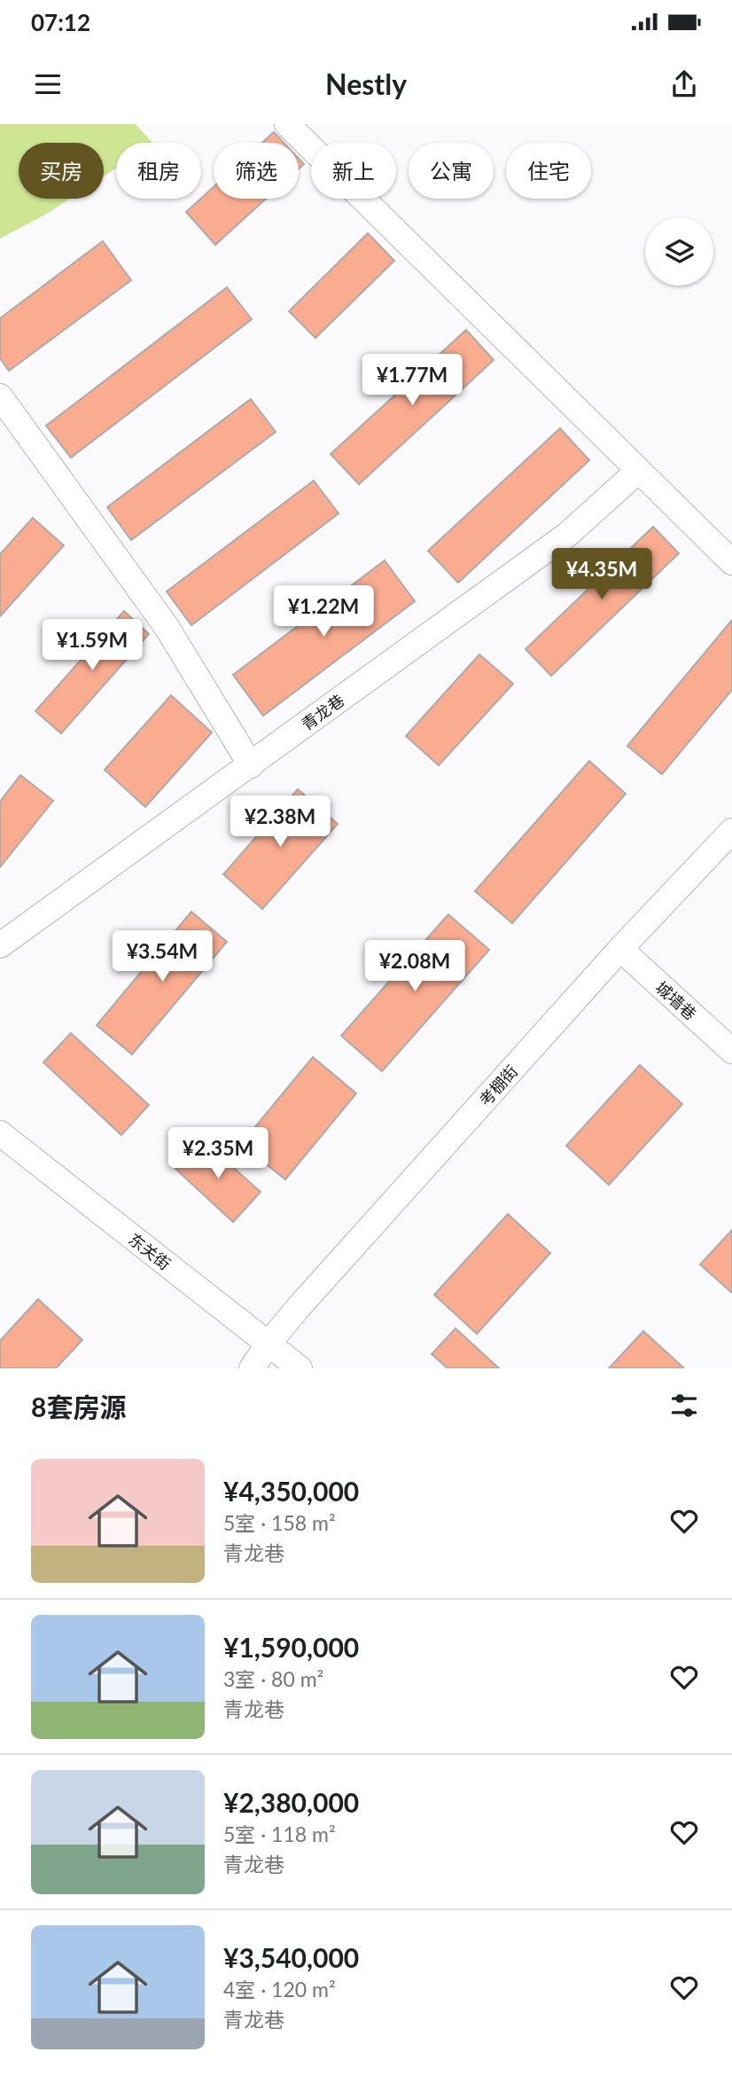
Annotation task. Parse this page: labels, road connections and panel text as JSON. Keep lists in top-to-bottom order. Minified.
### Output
{"streets":{"street":["青龙巷","城墙巷","考棚街","东关街"]},"crossings":[["城墙巷","考棚街"],["考棚街","东关街"]],"page":{"status":"07:12","header":"Nestly","chip":["买房","租房","筛选","新上","公寓","住宅"],"price":["¥1.77M","¥4.35M","¥1.22M","¥1.59M","¥2.38M","¥3.54M","¥2.08M","¥2.35M"],"heading":"8套房源","list":[{"name":"¥4,350,000","note":"5室 · 158 m² · 青龙巷"},{"name":"¥1,590,000","note":"3室 · 80 m² · 青龙巷"},{"name":"¥2,380,000","note":"5室 · 118 m² · 青龙巷"},{"name":"¥3,540,000","note":"4室 · 120 m² · 青龙巷"}]}}
